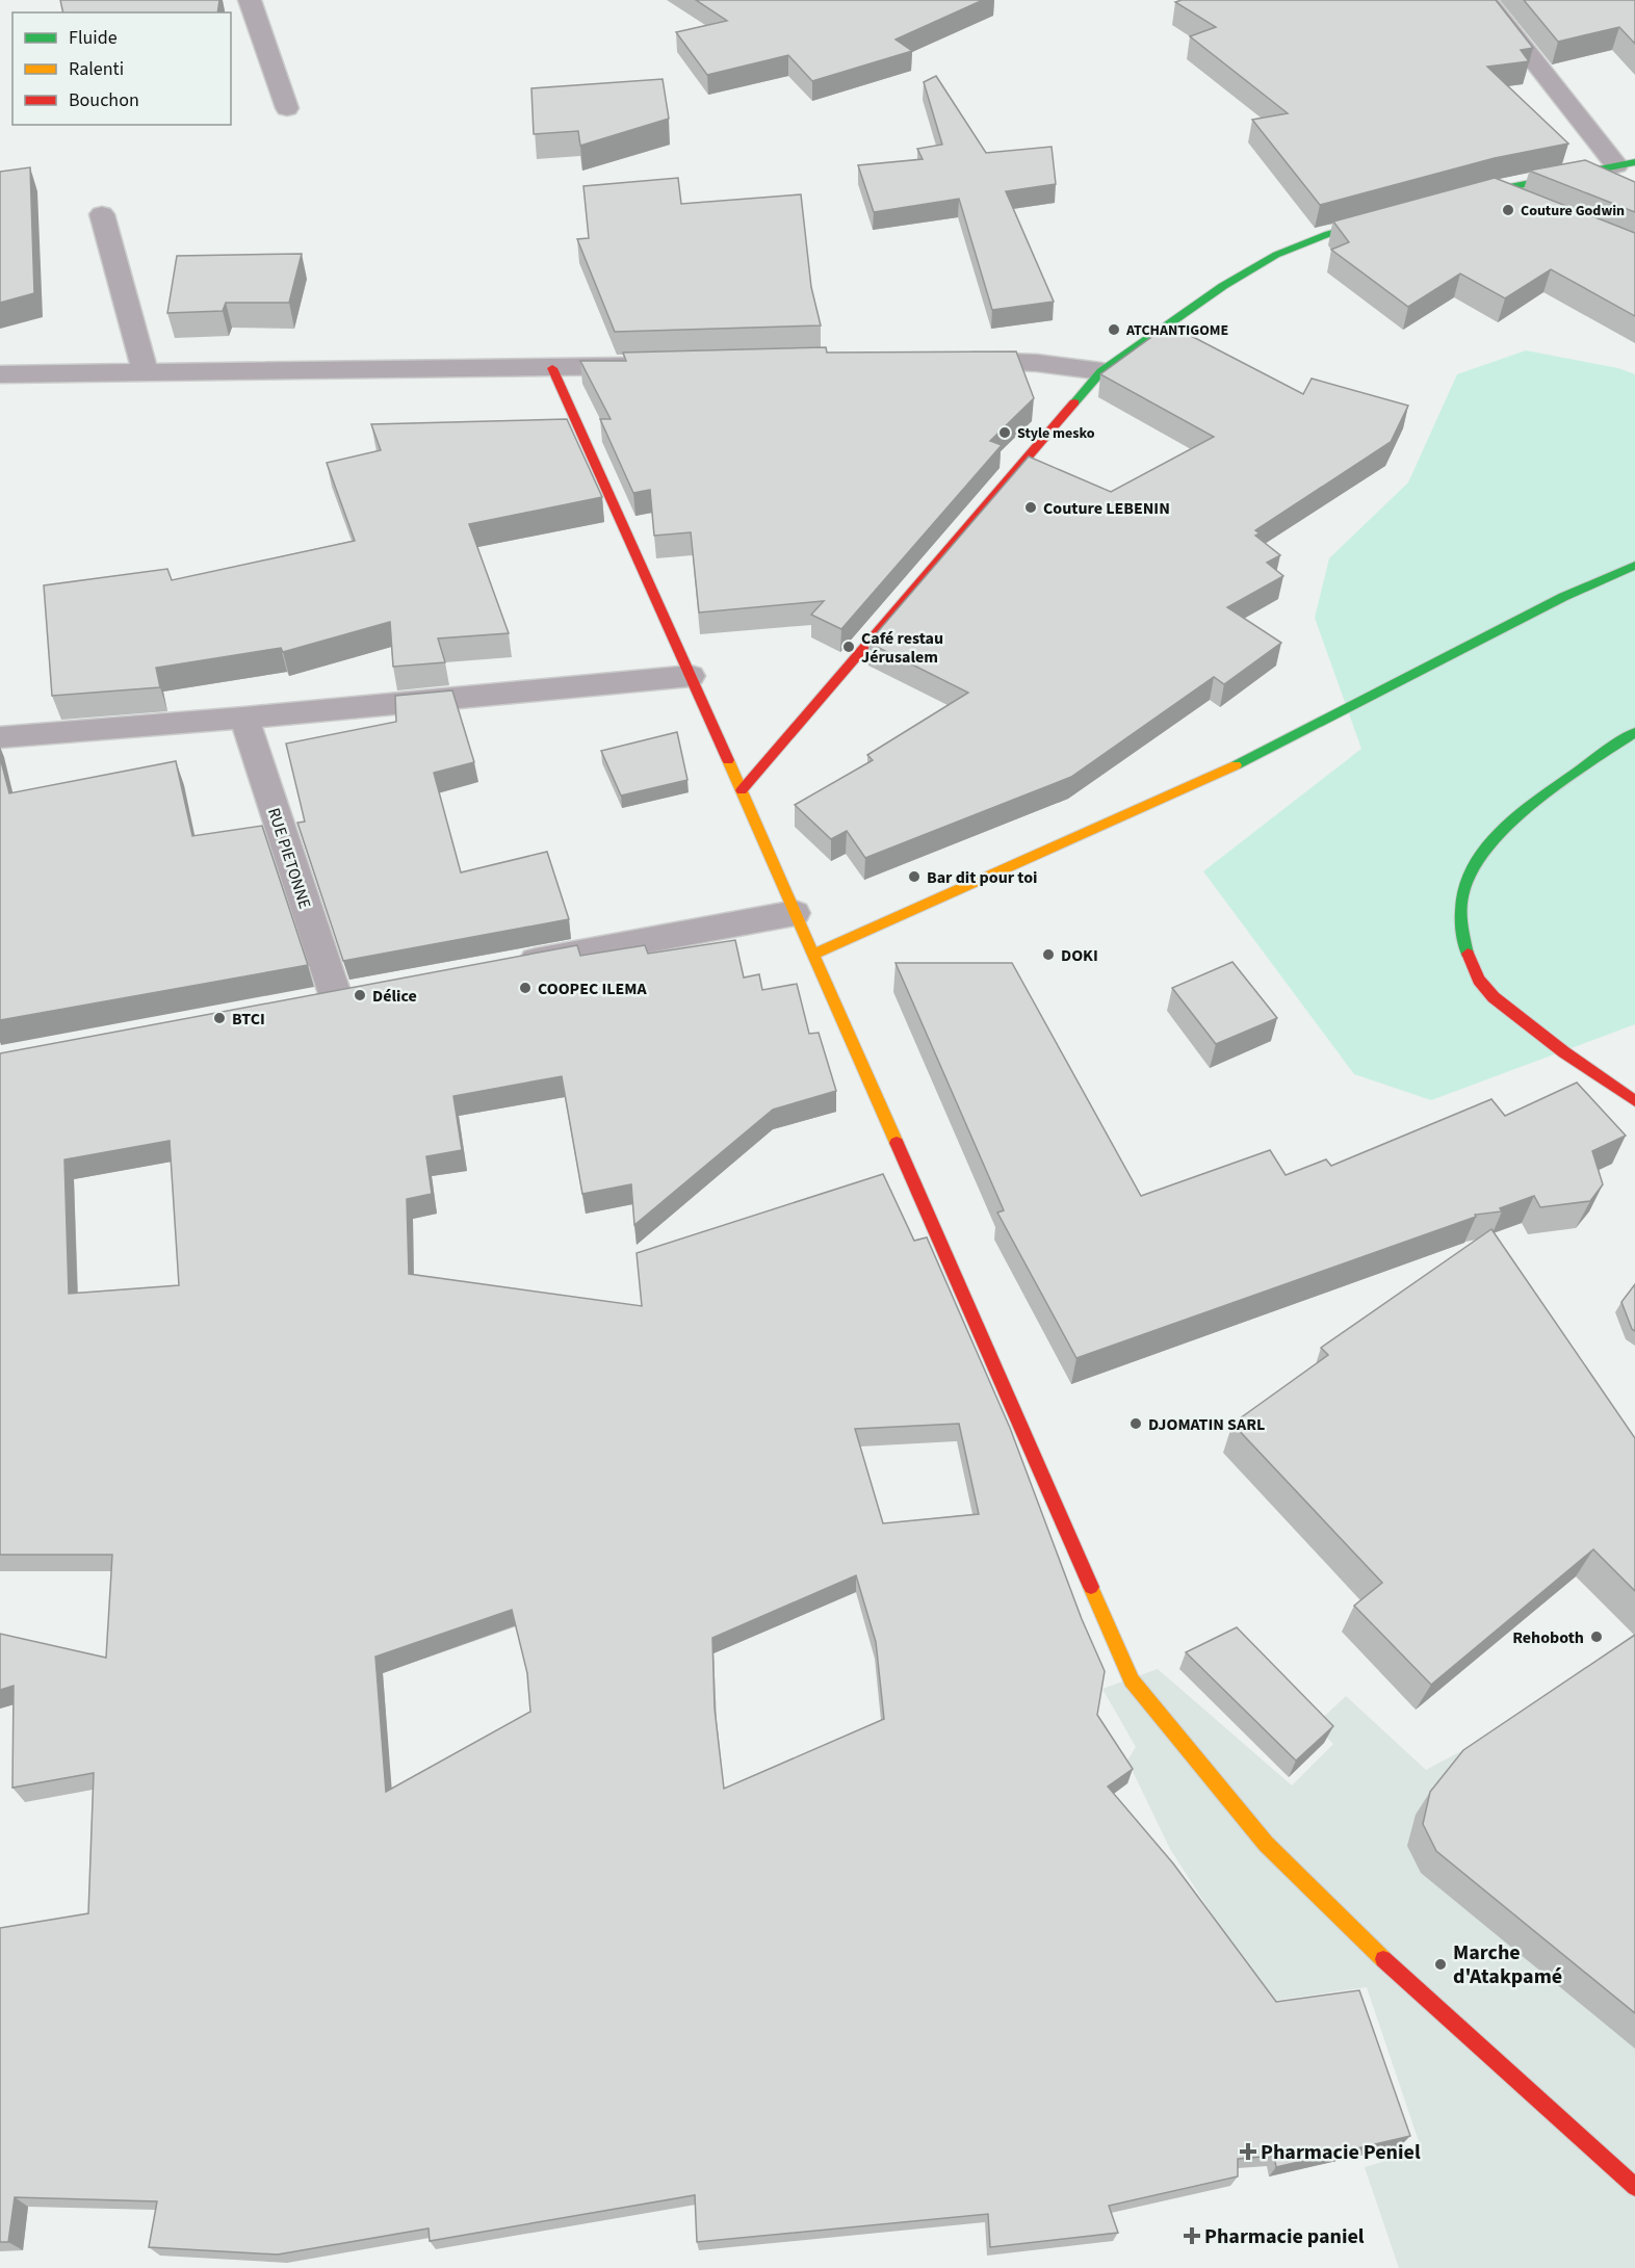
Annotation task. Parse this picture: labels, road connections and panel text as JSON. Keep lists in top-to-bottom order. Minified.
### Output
{"streets":{"street":["RUE PIETONNE"]},"places":{"other":["Couture Godwin","ATCHANTIGOME","Style mesko","Couture LEBENIN","Café restau Jérusalem","Bar dit pour toi","DOKI","COOPEC ILEMA","Délice","BTCI","DJOMATIN SARL","Rehoboth","Marche d'Atakpamé"],"health":["Pharmacie Peniel","Pharmacie paniel"]},"legend":["Fluide","Ralenti","Bouchon"]}
